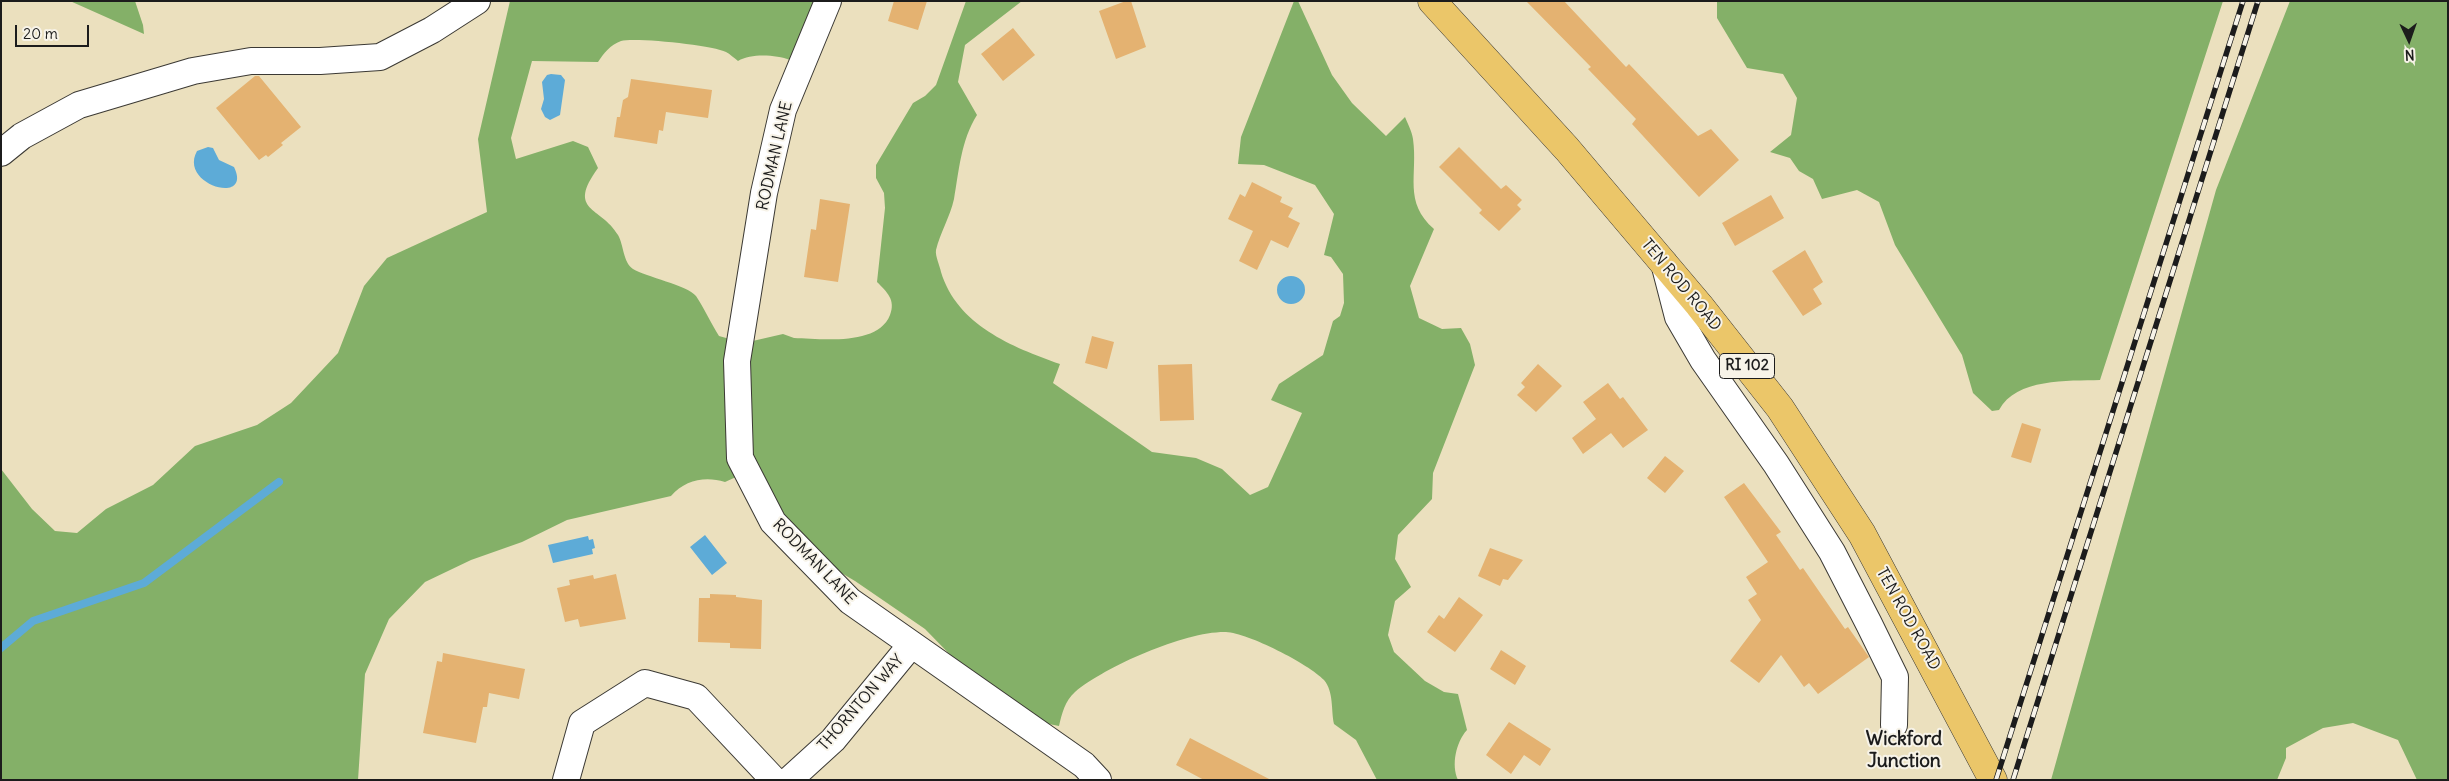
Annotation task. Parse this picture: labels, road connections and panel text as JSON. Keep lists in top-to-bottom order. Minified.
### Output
{"streets":{"main road":["TEN ROD ROAD","RI 102"],"street":["RODMAN LANE","THORNTON WAY"]},"crossings":[["RODMAN LANE","THORNTON WAY"]],"districts":["Wickford Junction"],"scale_bar":"20 m","north":"bottom"}
